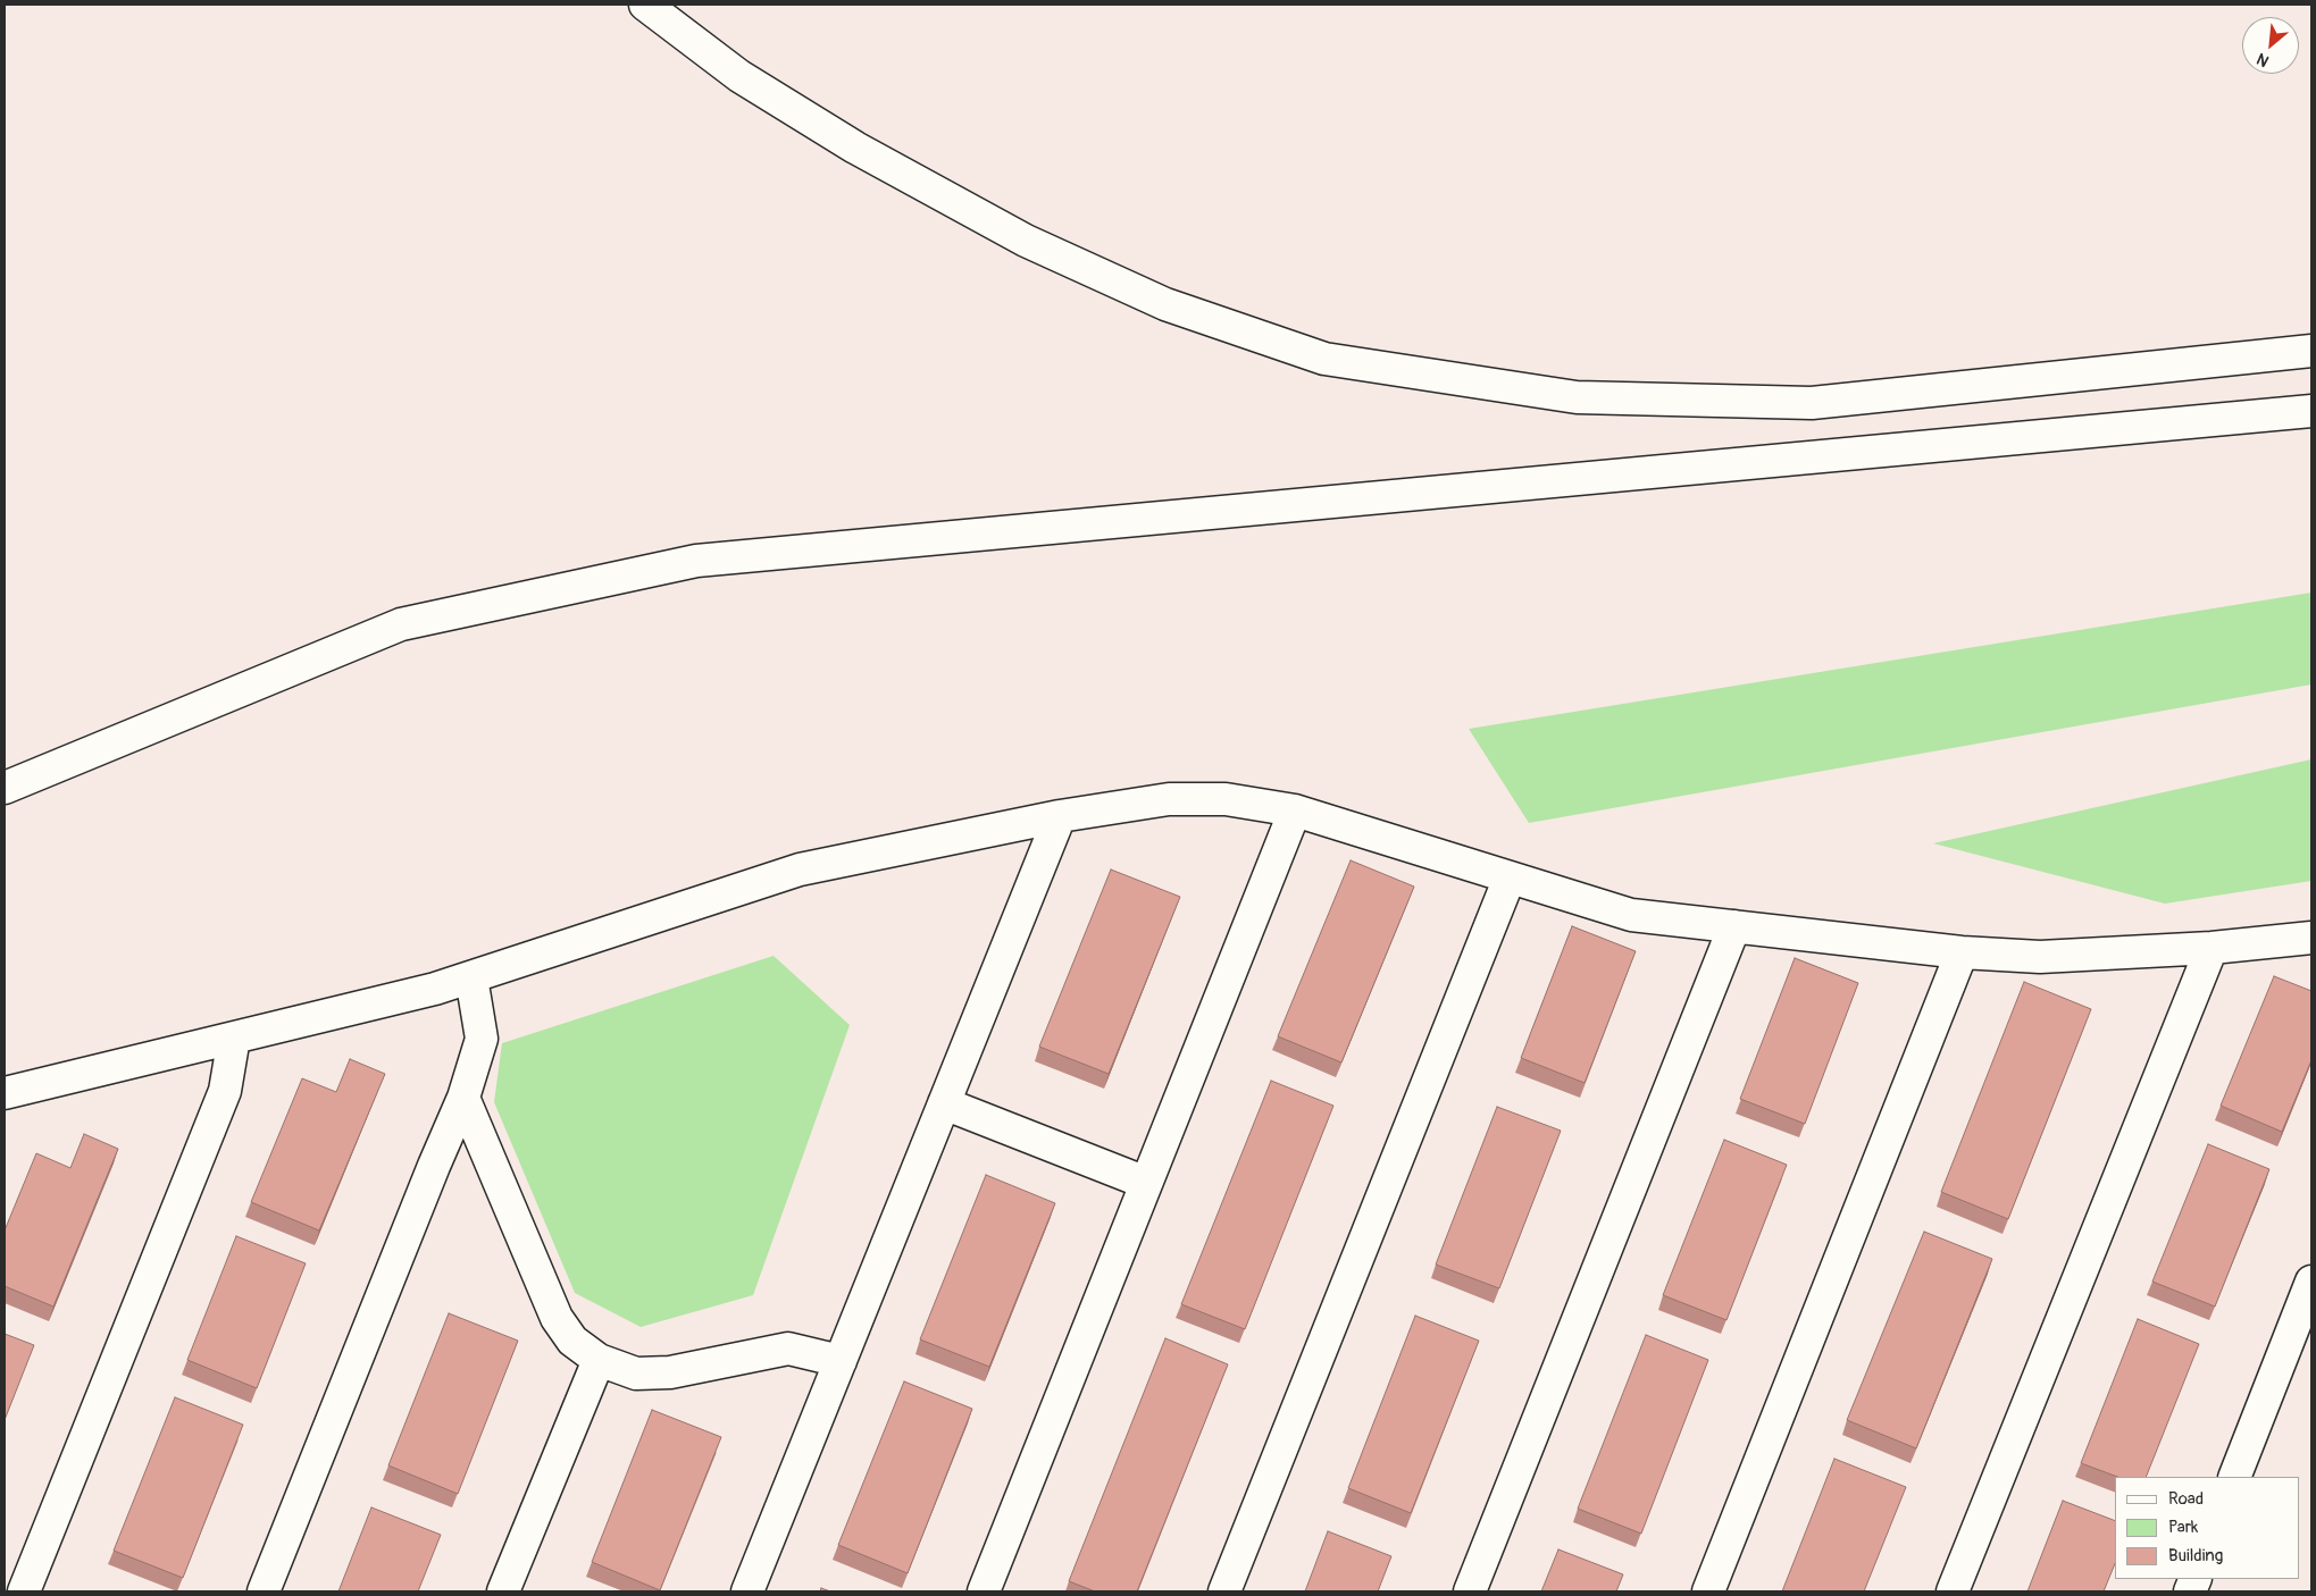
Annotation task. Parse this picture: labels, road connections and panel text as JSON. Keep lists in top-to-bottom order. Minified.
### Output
{"legend":["Road","Park","Building"],"north":"bottom left"}
